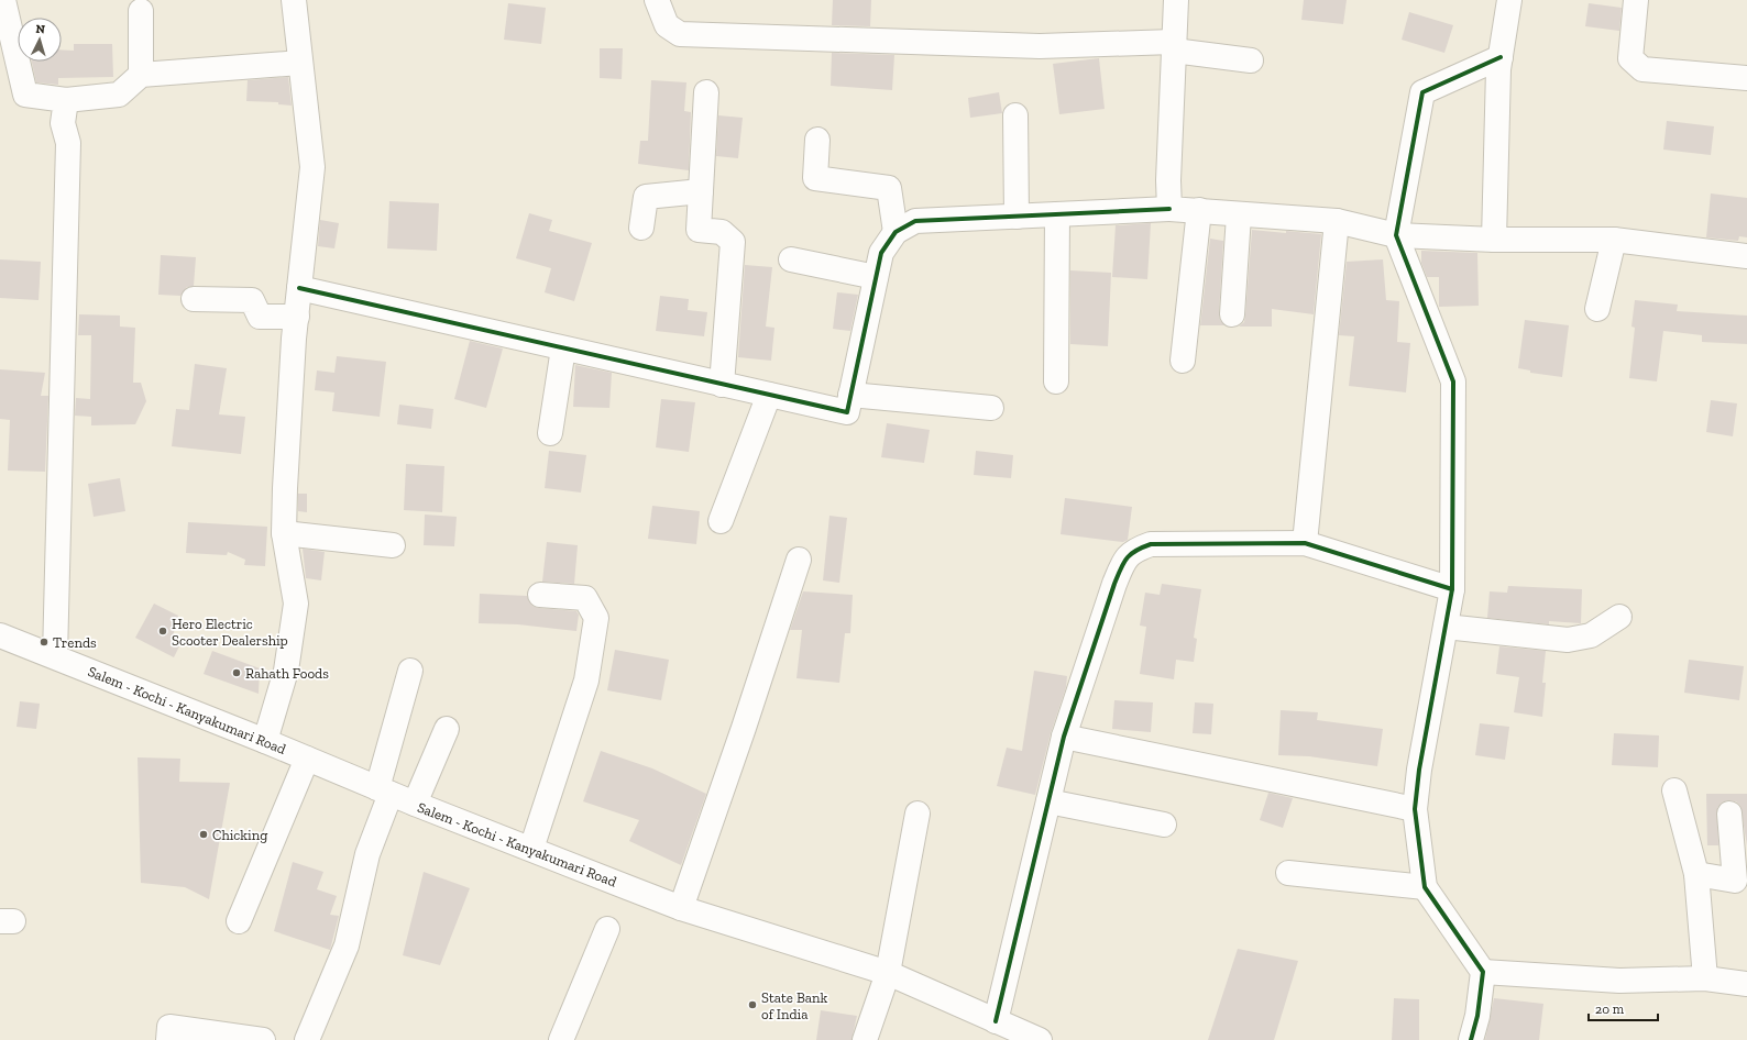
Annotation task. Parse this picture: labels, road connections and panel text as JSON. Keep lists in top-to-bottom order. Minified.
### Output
{"streets":{"street":["Salem - Kochi - Kanyakumari Road"]},"places":["Hero Electric Scooter Dealership","Trends","Rahath Foods","Chicking","State Bank of India"],"scale_bar":"20 m","north":"top"}
